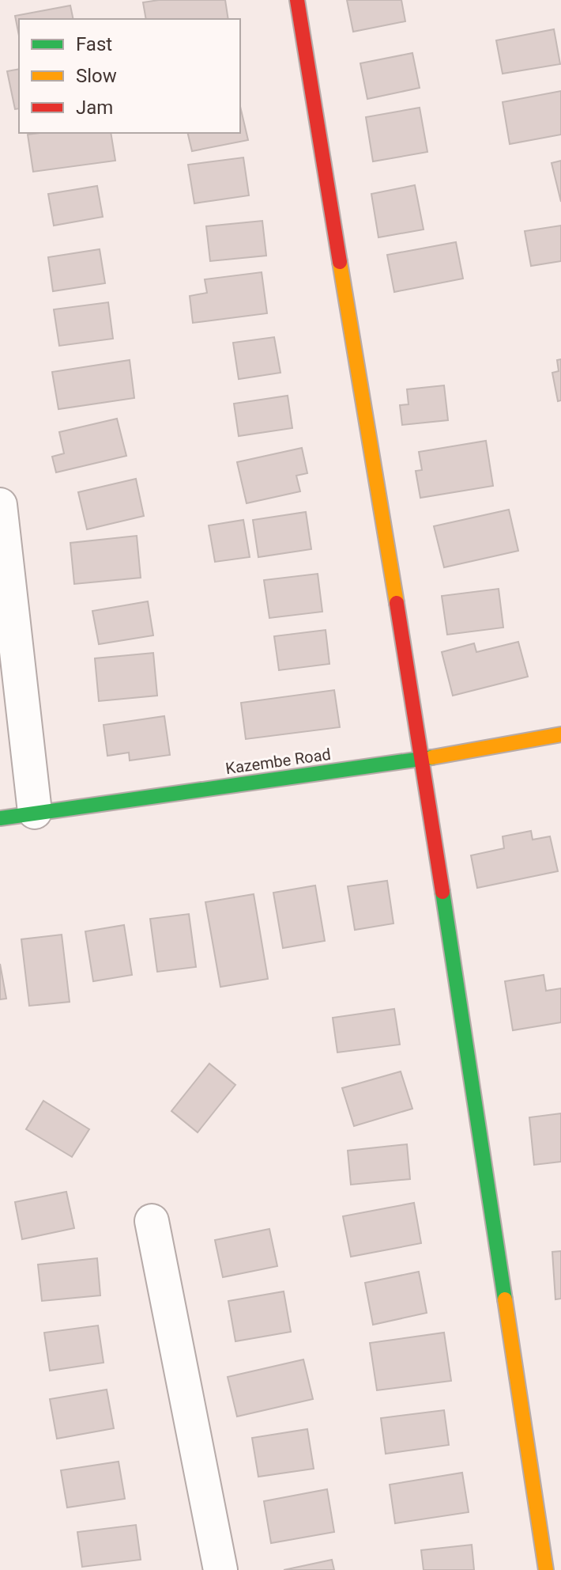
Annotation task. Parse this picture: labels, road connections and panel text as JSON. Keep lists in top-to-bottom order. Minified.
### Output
{"streets":{"street":["Kazembe Road"]},"legend":["Fast","Slow","Jam"]}
